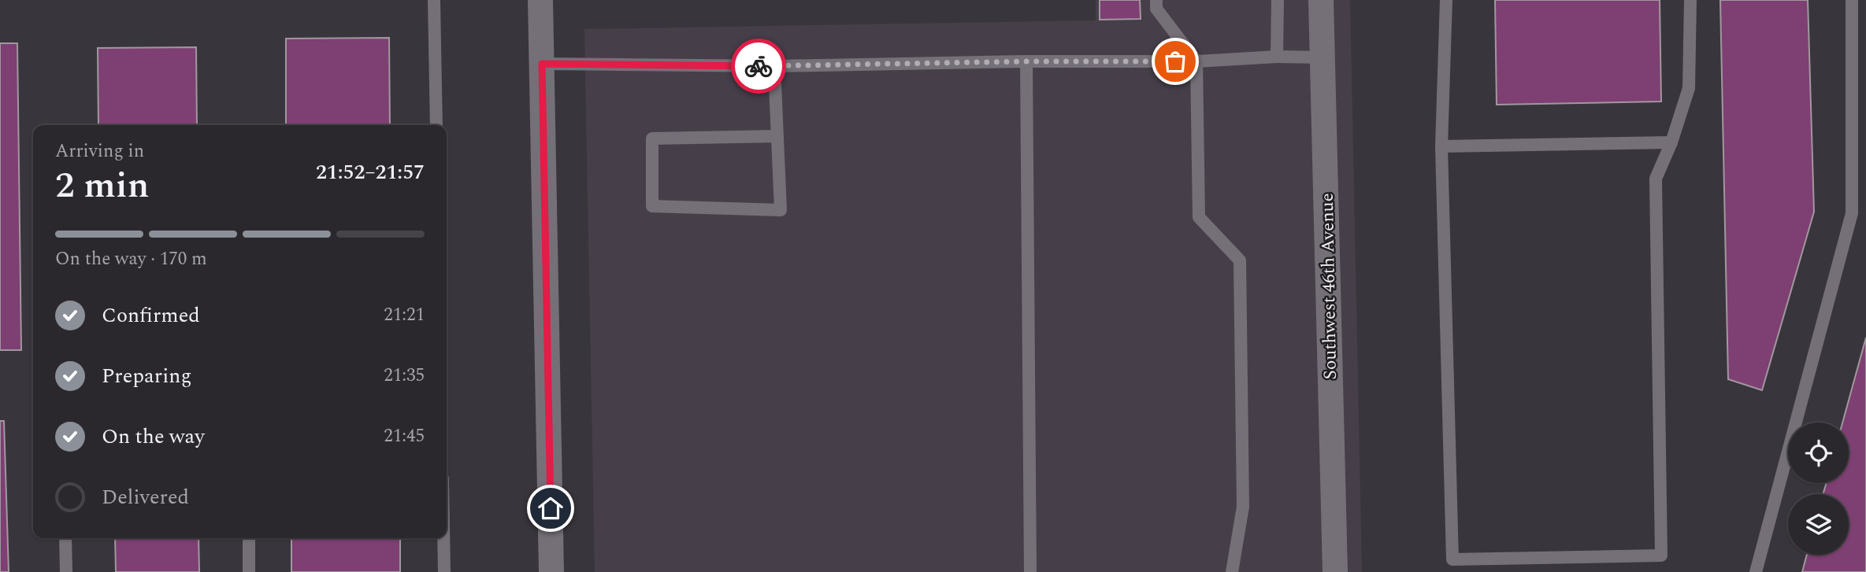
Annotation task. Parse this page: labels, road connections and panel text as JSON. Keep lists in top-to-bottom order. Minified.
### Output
{"streets":{"street":["Southwest 46th Avenue"]},"page":{"heading":["2 min","Arriving in","21:52–21:57"],"bar":"On the way · 170 m","list":[["Confirmed","21:21"],["Preparing","21:35"],["On the way","21:45"],"Delivered"]}}
